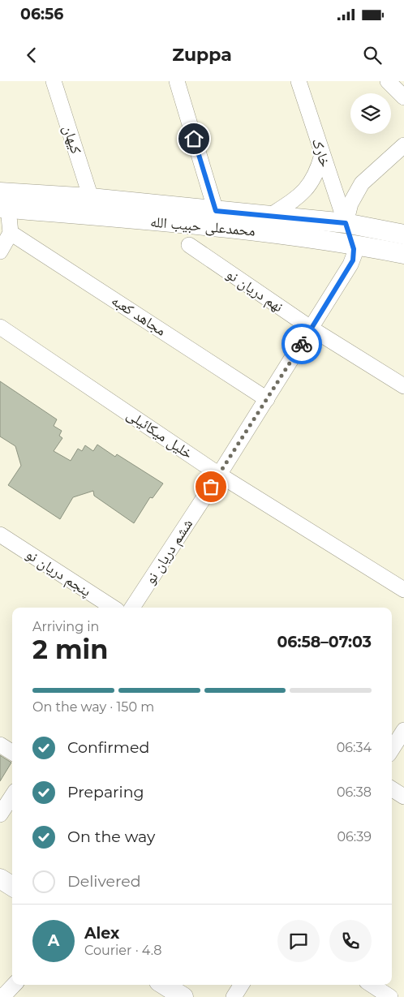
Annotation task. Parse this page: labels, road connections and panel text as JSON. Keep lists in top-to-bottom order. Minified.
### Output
{"streets":{"main road":["محمدعلی حبیب الله"],"street":["کیهان","خارک","نهم دریان‌ نو","مجاهد کعبه","خلیل میکائیلی","ششم دریان‌ نو","پنجم دریان‌ نو"]},"crossings":[["کیهان","محمدعلی حبیب الله"],["خارک","محمدعلی حبیب الله"],["محمدعلی حبیب الله","ششم دریان‌ نو"],["نهم دریان‌ نو","ششم دریان‌ نو"],["مجاهد کعبه","ششم دریان‌ نو"],["خلیل میکائیلی","ششم دریان‌ نو"]],"page":{"status":"06:56","header":"Zuppa","heading":["2 min","Arriving in","06:58–07:03"],"panel":["Alex","Courier · 4.8"],"bar":"On the way · 150 m","list":[["Confirmed","06:34"],["Preparing","06:38"],["On the way","06:39"],"Delivered"],"round":"A"}}
